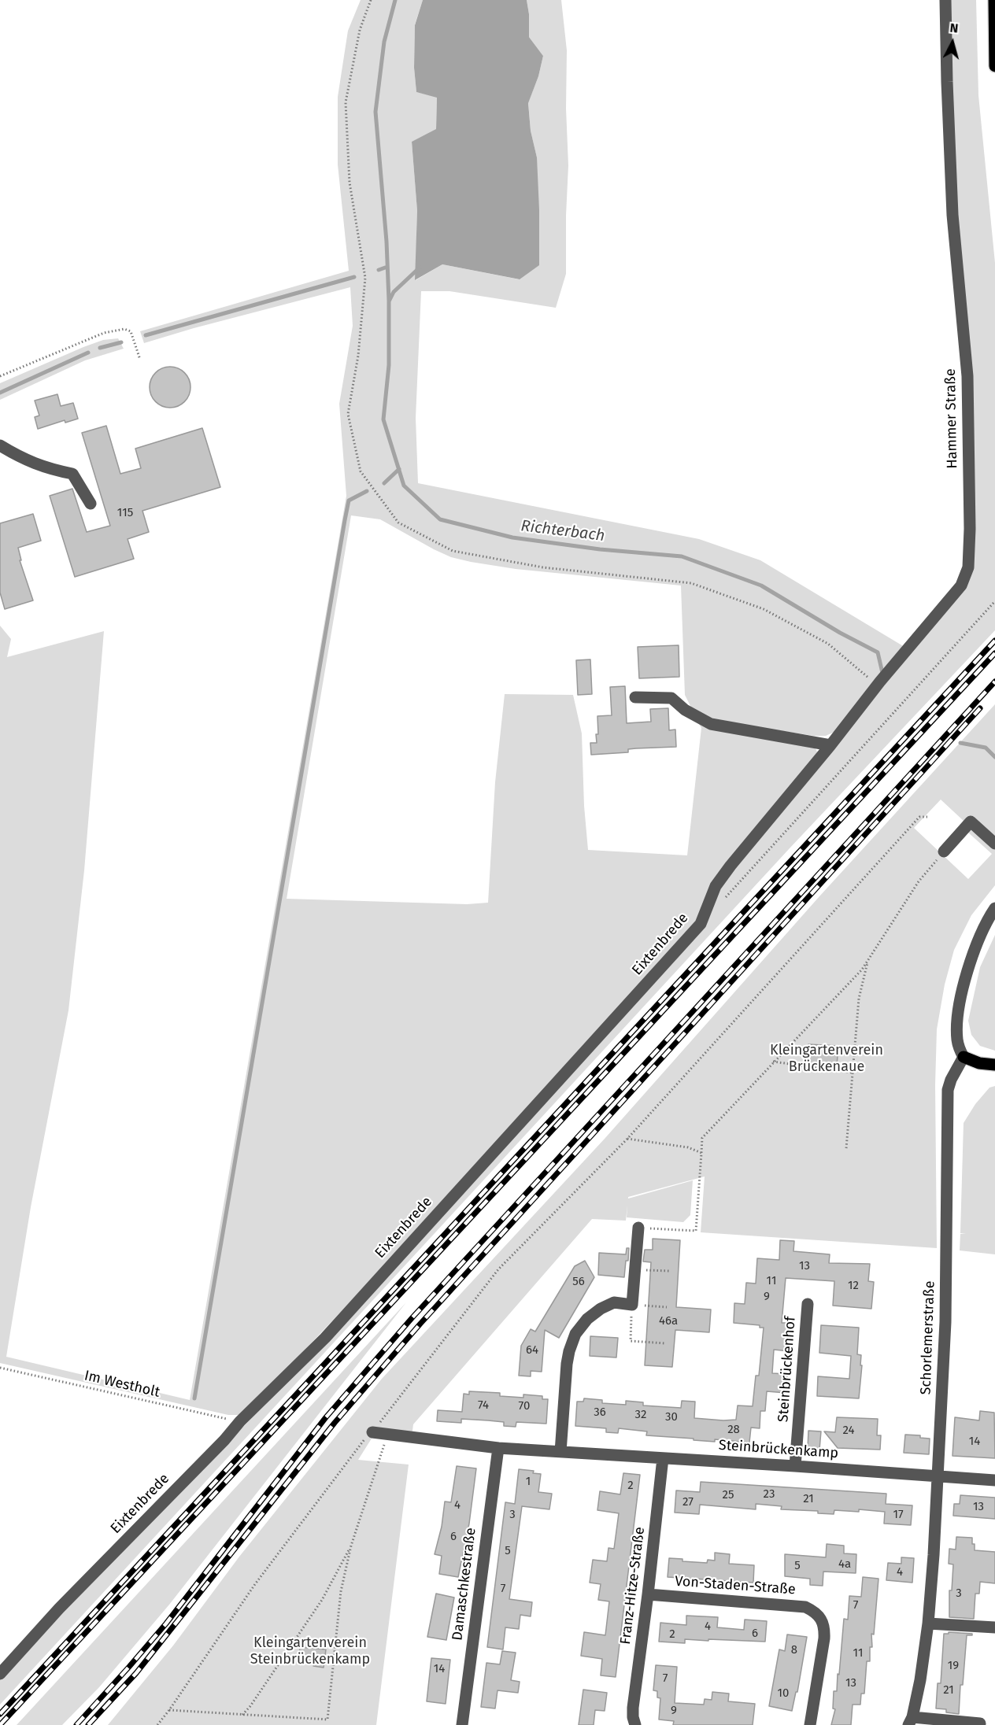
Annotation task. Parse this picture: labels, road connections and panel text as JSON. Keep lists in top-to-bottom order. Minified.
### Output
{"streets":{"street":["Hammer Straße","Eixtenbrede","Schorlemerstraße","Steinbrückenhof","Steinbrückenkamp","Damaschkestraße","Franz-Hitze-Straße","Von-Staden-Straße"],"path":["Im Westholt"]},"crossings":[["Hammer Straße","Eixtenbrede"],["Eixtenbrede","Im Westholt"],["Schorlemerstraße","Steinbrückenkamp"],["Steinbrückenhof","Steinbrückenkamp"],["Steinbrückenkamp","Damaschkestraße"],["Steinbrückenkamp","Franz-Hitze-Straße"],["Franz-Hitze-Straße","Von-Staden-Straße"]],"water":["Richterbach"],"parks":["Kleingartenverein Brückenaue","Kleingartenverein Steinbrückenkamp"],"house_numbers":["115","13","11","56","12","9","46a","64","74","70","36","32","30","28","24","14","1","2","23","25","21","27","4","13","3","17","6","5","4a","5","4","7","3","7","4","6","2","8","11","19","14","7","13","21","10","9"],"north":"top"}
